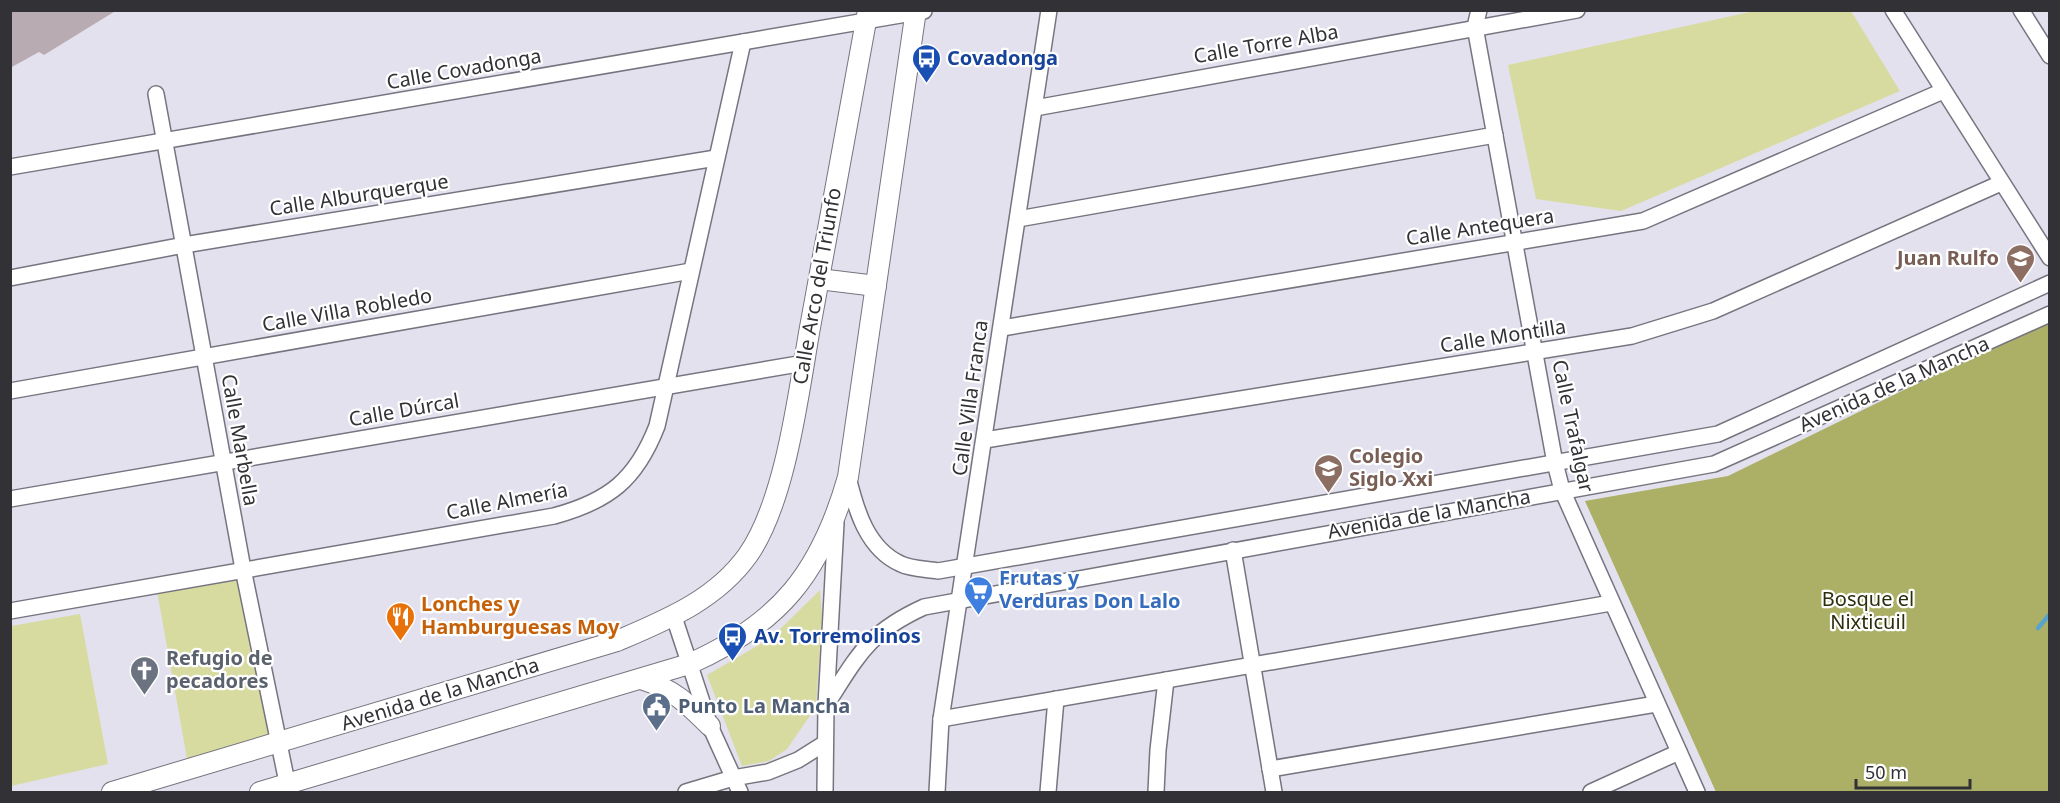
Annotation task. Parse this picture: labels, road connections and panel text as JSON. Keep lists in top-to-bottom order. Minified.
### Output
{"streets":{"street":["Calle Torre Alba","Calle Covadonga","Calle Alburquerque","Calle Antequera","Calle Arco del Triunfo","Calle Villa Robledo","Calle Montilla","Avenida de la Mancha","Calle Villa Franca","Calle Dúrcal","Calle Trafalgar","Calle Marbella","Calle Almería"]},"crossings":[["Calle Torre Alba","Calle Villa Franca"],["Calle Torre Alba","Calle Trafalgar"],["Calle Covadonga","Calle Arco del Triunfo"],["Calle Covadonga","Calle Marbella"],["Calle Covadonga","Calle Almería"],["Calle Alburquerque","Calle Marbella"],["Calle Alburquerque","Calle Almería"],["Calle Antequera","Calle Villa Franca"],["Calle Antequera","Calle Trafalgar"],["Calle Arco del Triunfo","Avenida de la Mancha"],["Calle Arco del Triunfo","Calle Dúrcal"],["Calle Villa Robledo","Calle Marbella"],["Calle Villa Robledo","Calle Almería"],["Calle Montilla","Calle Villa Franca"],["Calle Montilla","Calle Trafalgar"],["Avenida de la Mancha","Calle Villa Franca"],["Avenida de la Mancha","Calle Trafalgar"],["Avenida de la Mancha","Calle Marbella"],["Calle Dúrcal","Calle Marbella"],["Calle Dúrcal","Calle Almería"],["Calle Marbella","Calle Almería"]],"parks":["Bosque el Nixticuil"],"places":{"bus stop":["Covadonga","Av. Torremolinos"],"school or university":["Juan Rulfo","Colegio Siglo Xxi"],"supermarket":["Frutas y Verduras Don Lalo"],"restaurant":["Lonches y Hamburguesas Moy"],"church":["Refugio de pecadores"],"public building":["Punto La Mancha"]},"scale_bar":"50 m"}
